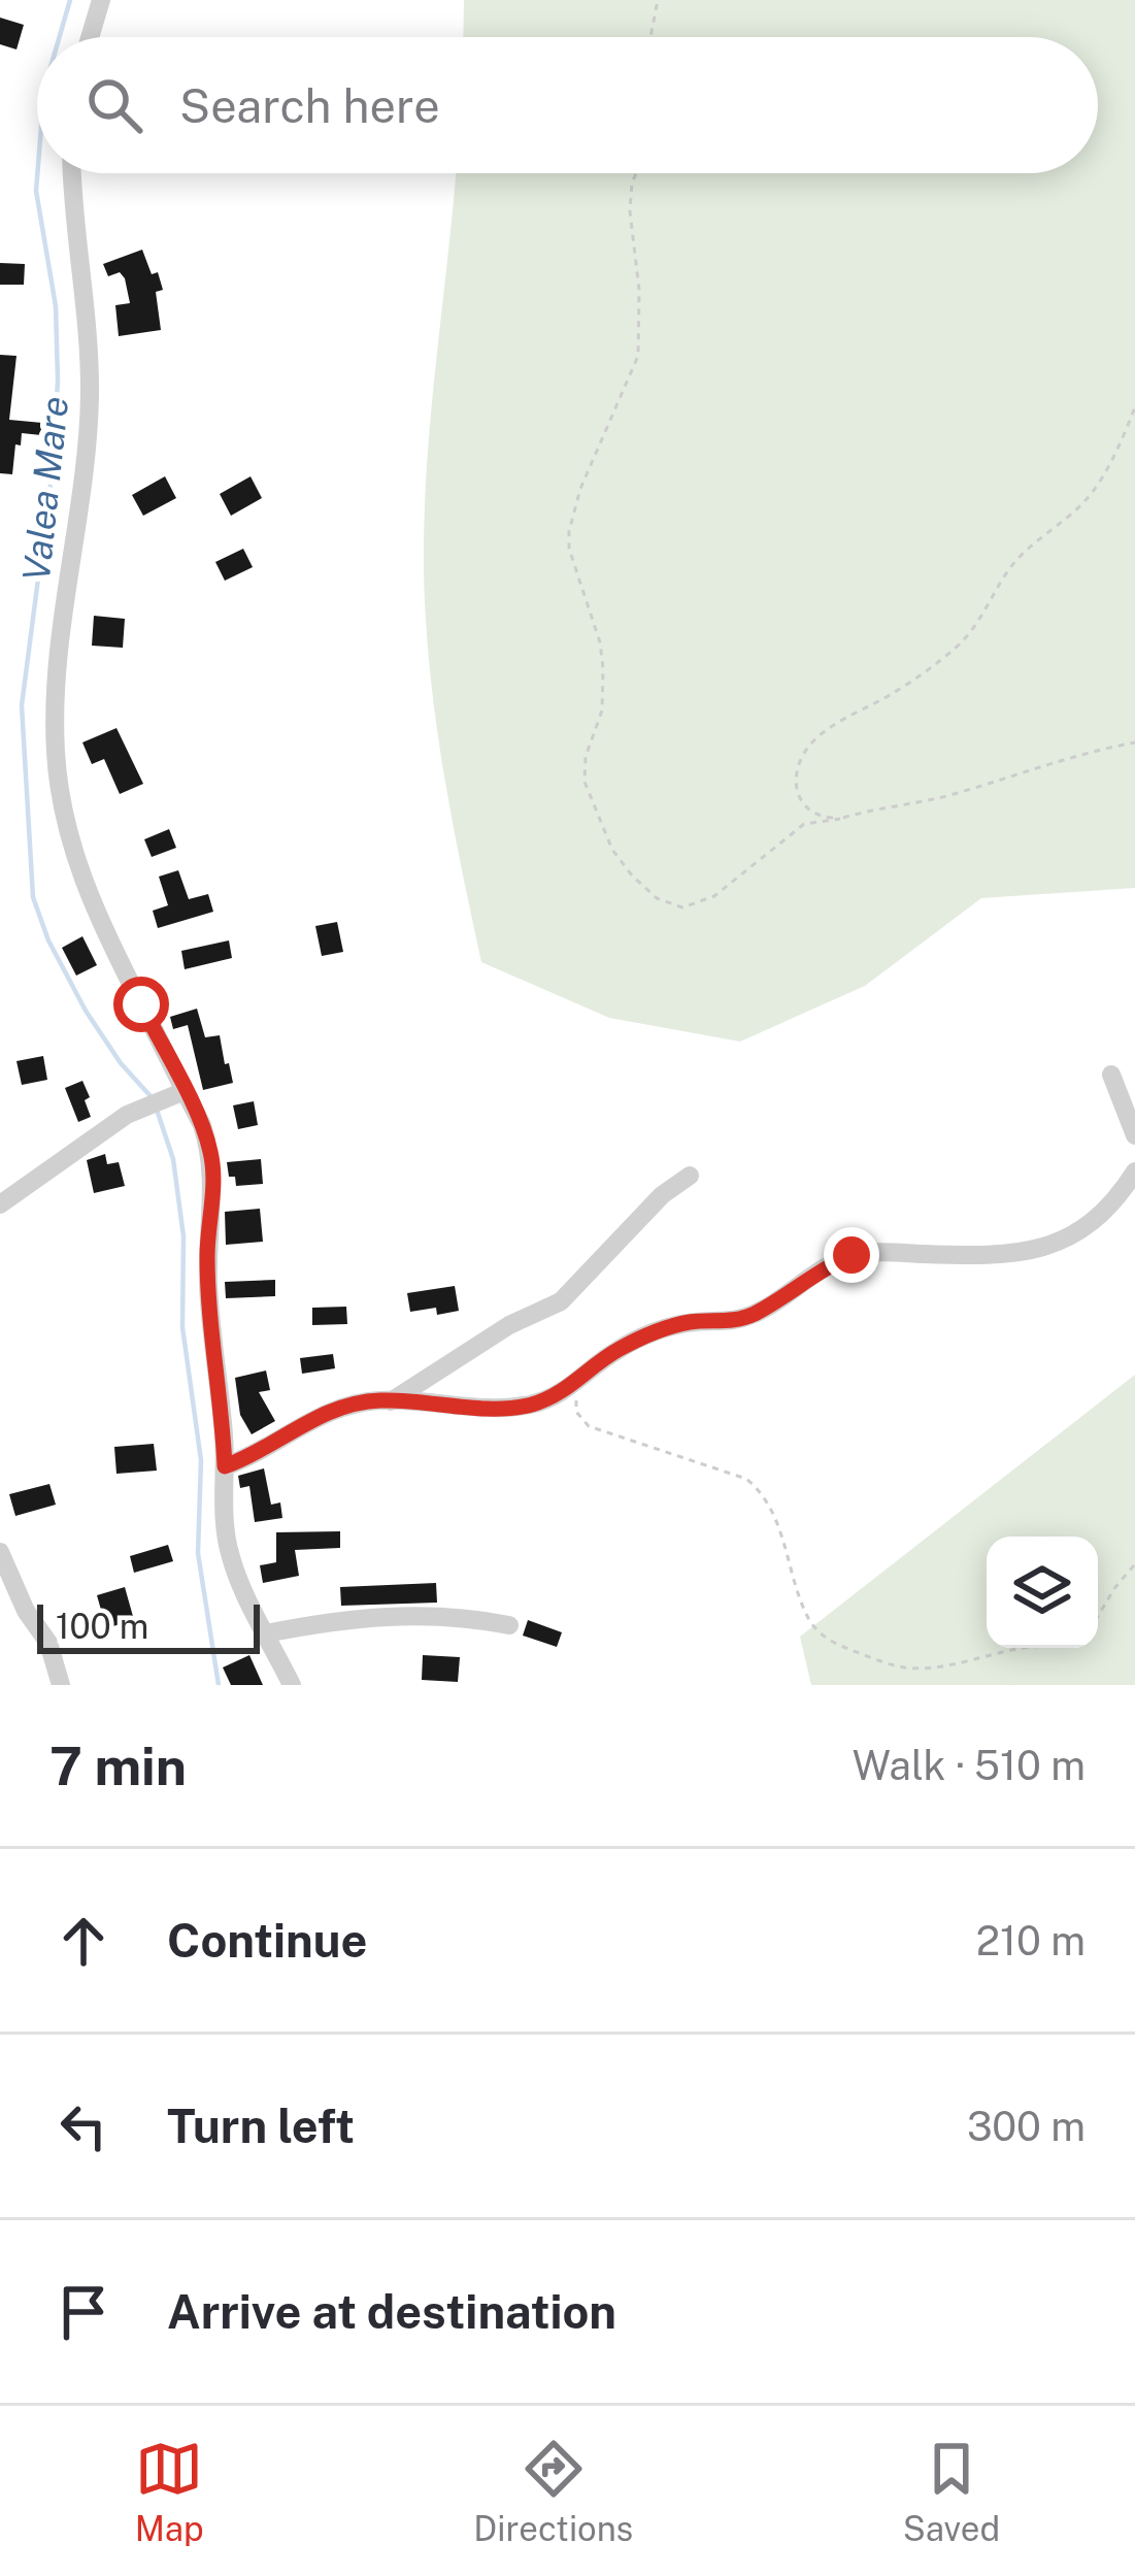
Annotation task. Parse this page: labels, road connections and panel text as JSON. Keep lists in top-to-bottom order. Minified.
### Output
{"water":["Valea Mare"],"scale_bar":"100 m","page":{"search":"Search here","scale":"100 m","heading":["7 min","Walk · 510 m"],"list":[["Continue","210 m"],["Turn left","300 m"],"Arrive at destination"],"nav":["Map","Directions","Saved"]}}
